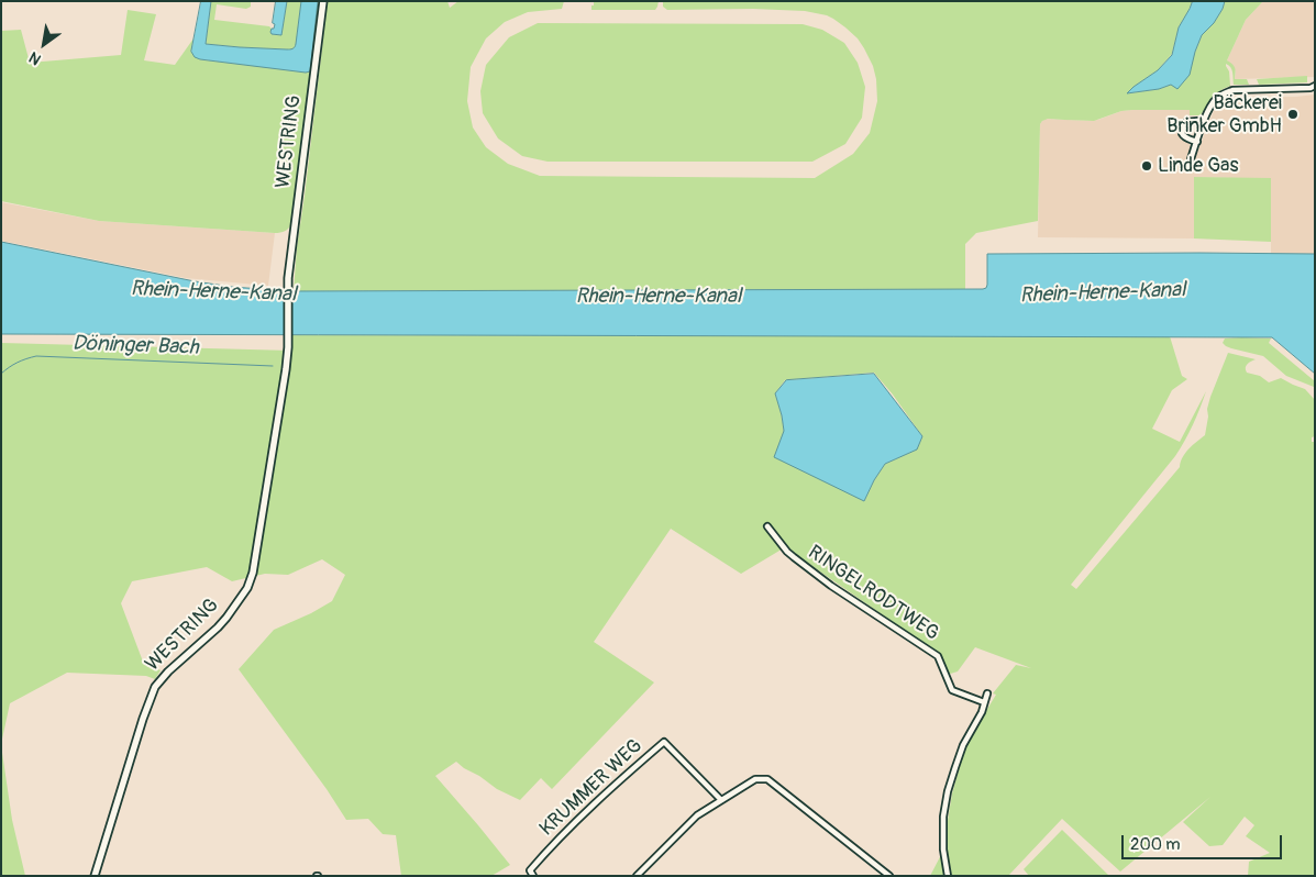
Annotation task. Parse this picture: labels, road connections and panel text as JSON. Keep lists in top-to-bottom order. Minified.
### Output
{"streets":{"main road":["WESTRING"],"street":["RINGELRODTWEG","KRUMMER WEG"]},"water":["Rhein-Herne-Kanal","Döninger Bach"],"places":["Bäckerei Brinker GmbH","Linde Gas"],"scale_bar":"200 m","north":"bottom left"}
